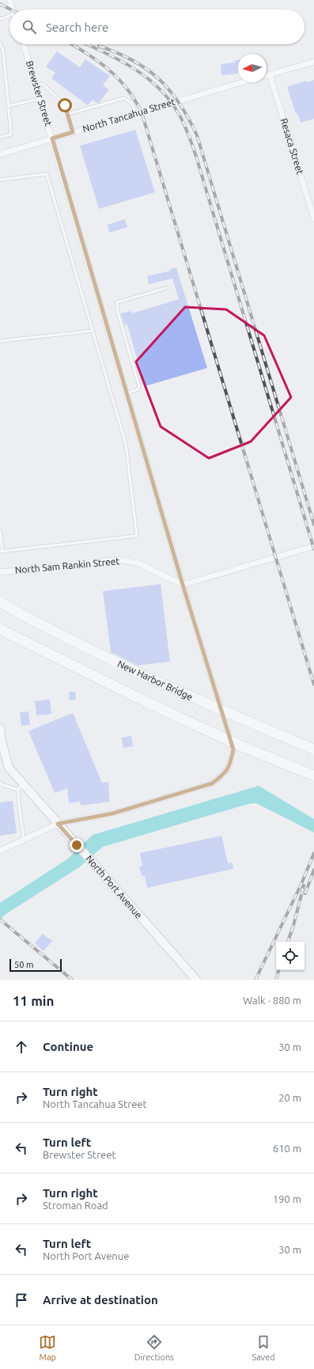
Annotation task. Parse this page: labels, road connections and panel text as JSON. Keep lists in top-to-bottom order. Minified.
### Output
{"streets":{"highway":["New Harbor Bridge"],"main road":["North Port Avenue"],"street":["Brewster Street","North Tancahua Street","Resaca Street","North Sam Rankin Street"]},"crossings":[["Brewster Street","North Tancahua Street"],["Brewster Street","North Sam Rankin Street"],["Brewster Street","North Port Avenue"]],"scale_bar":"50 m","north":"left","page":{"search":"Search here","scale":"50 m","heading":["11 min","Walk · 880 m"],"list":[["Continue","30 m"],["Turn right","North Tancahua Street","20 m"],["Turn left","Brewster Street","610 m"],["Turn right","Stroman Road","190 m"],["Turn left","North Port Avenue","30 m"],"Arrive at destination"],"nav":["Map","Directions","Saved"]}}
